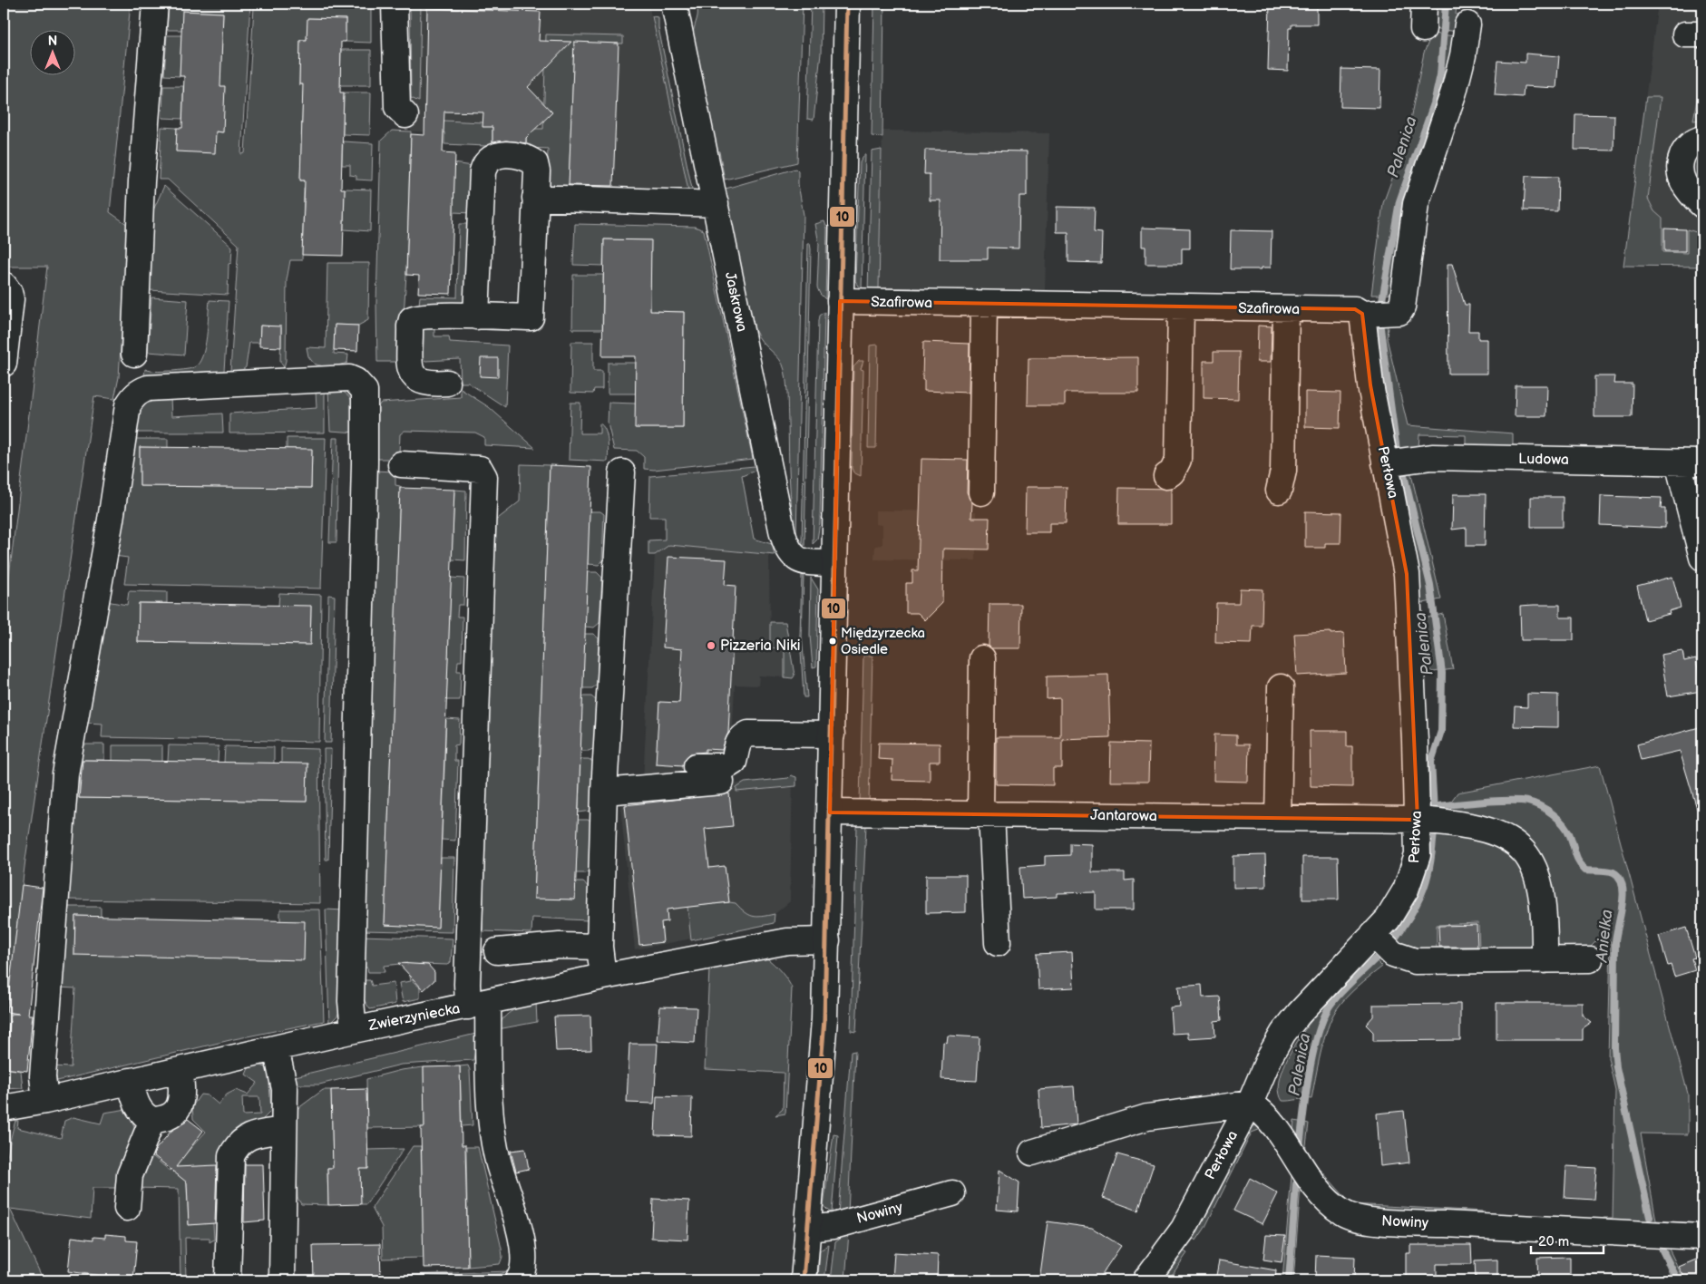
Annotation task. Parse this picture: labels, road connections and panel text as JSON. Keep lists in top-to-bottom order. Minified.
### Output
{"streets":{"street":["Jaskrowa","Szafirowa","Ludowa","Perłowa","Jantarowa","Zwierzyniecka","Nowiny"]},"crossings":[["Szafirowa","Perłowa"],["Ludowa","Perłowa"],["Perłowa","Jantarowa"],["Perłowa","Nowiny"]],"water":["Palenica","Anielka"],"places":["Międzyrzecka Osiedle","Pizzeria Niki"],"lines":["transit line 10"],"scale_bar":"20 m","north":"top"}
